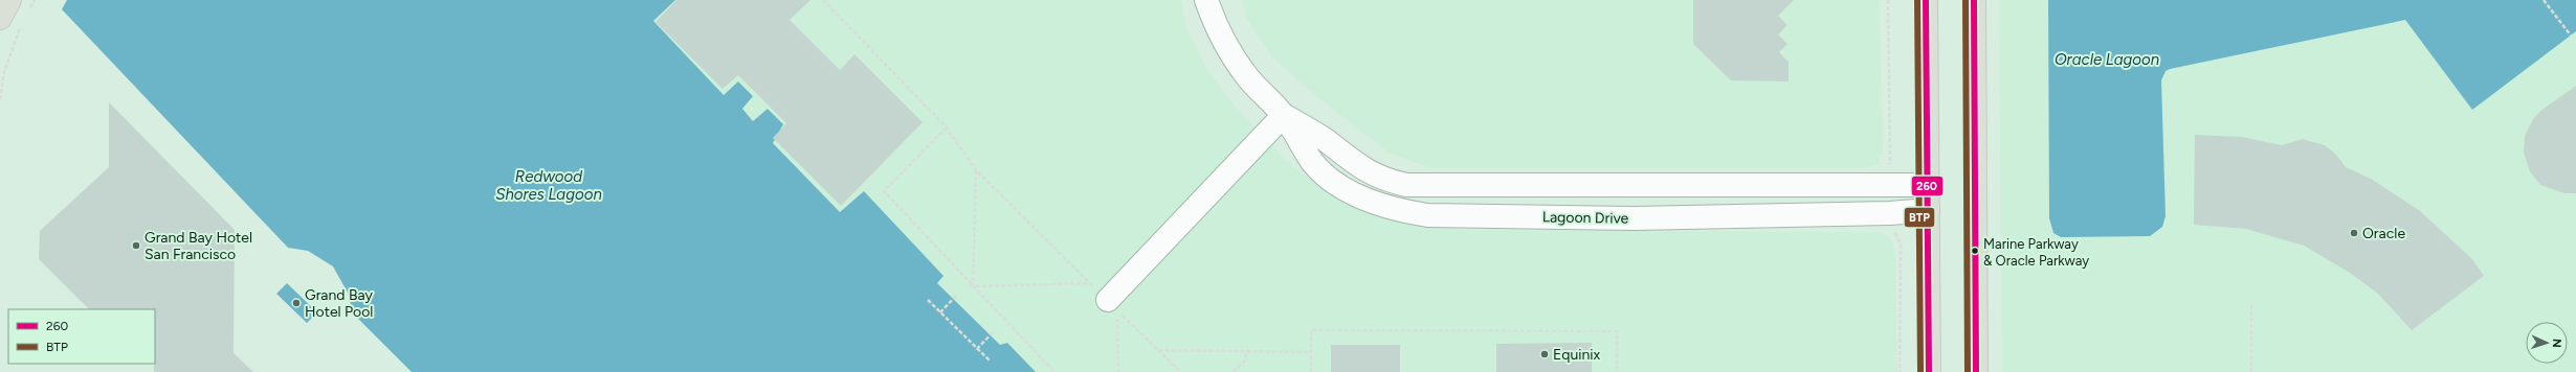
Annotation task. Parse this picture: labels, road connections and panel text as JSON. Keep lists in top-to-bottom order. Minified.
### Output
{"streets":{"street":["Lagoon Drive"]},"water":["Oracle Lagoon","Redwood Shores Lagoon"],"places":["Oracle","Grand Bay Hotel San Francisco","Marine Parkway & Oracle Parkway","Grand Bay Hotel Pool","Equinix"],"lines":["transit line 260","transit line BTP"],"legend":["260","BTP"],"north":"right"}
